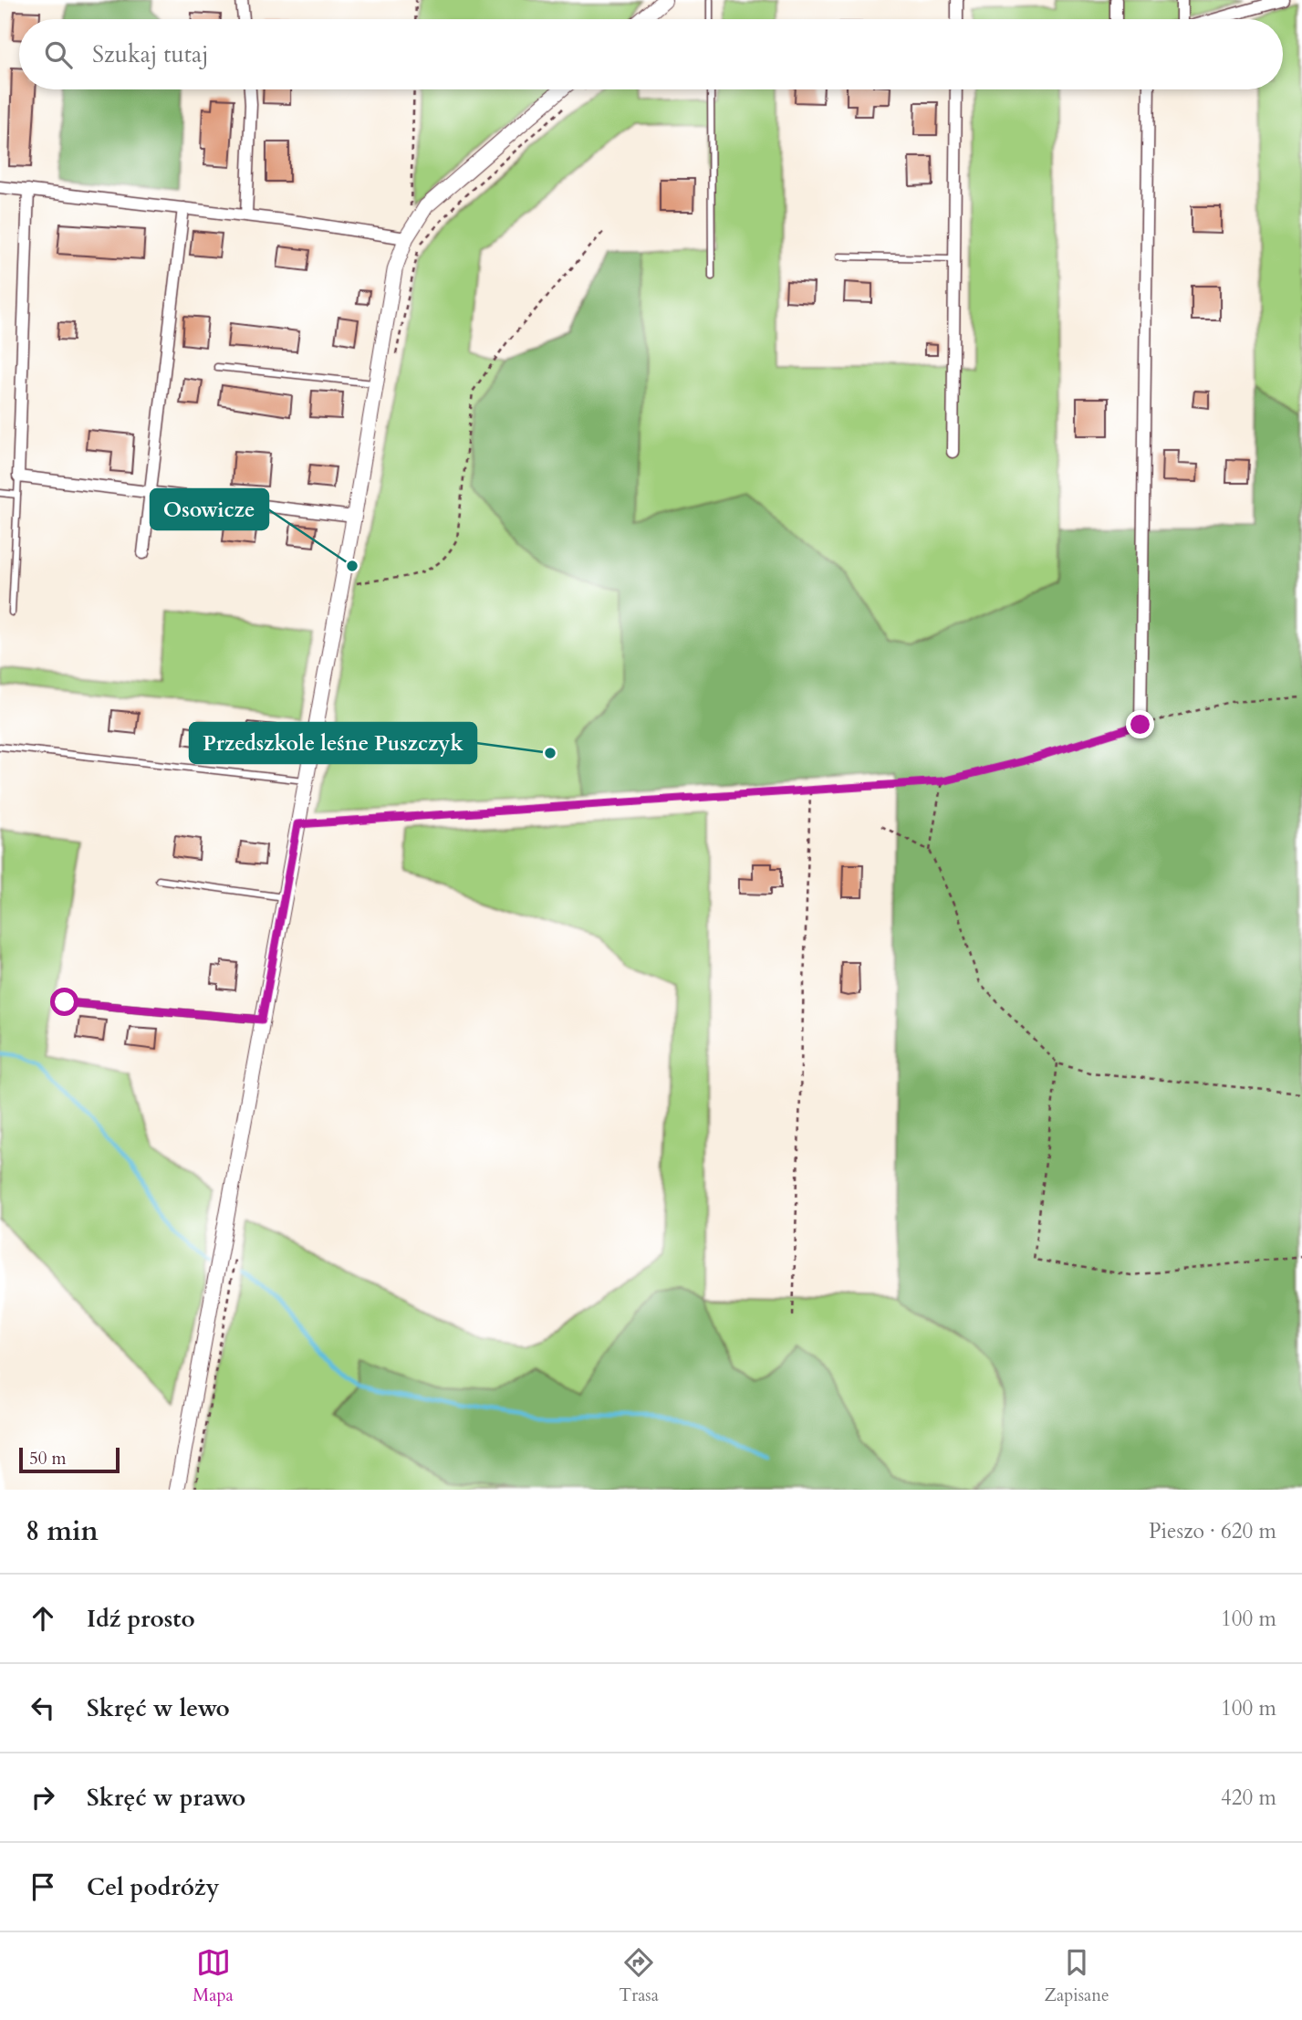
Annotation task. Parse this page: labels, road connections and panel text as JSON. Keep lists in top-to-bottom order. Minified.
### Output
{"places":["Osowicze","Przedszkole leśne Puszczyk"],"scale_bar":"50 m","page":{"search":"Szukaj tutaj","scale":"50 m","heading":["8 min","Pieszo · 620 m"],"list":[["Idź prosto","100 m"],["Skręć w lewo","100 m"],["Skręć w prawo","420 m"],"Cel podróży"],"nav":["Mapa","Trasa","Zapisane"]}}
